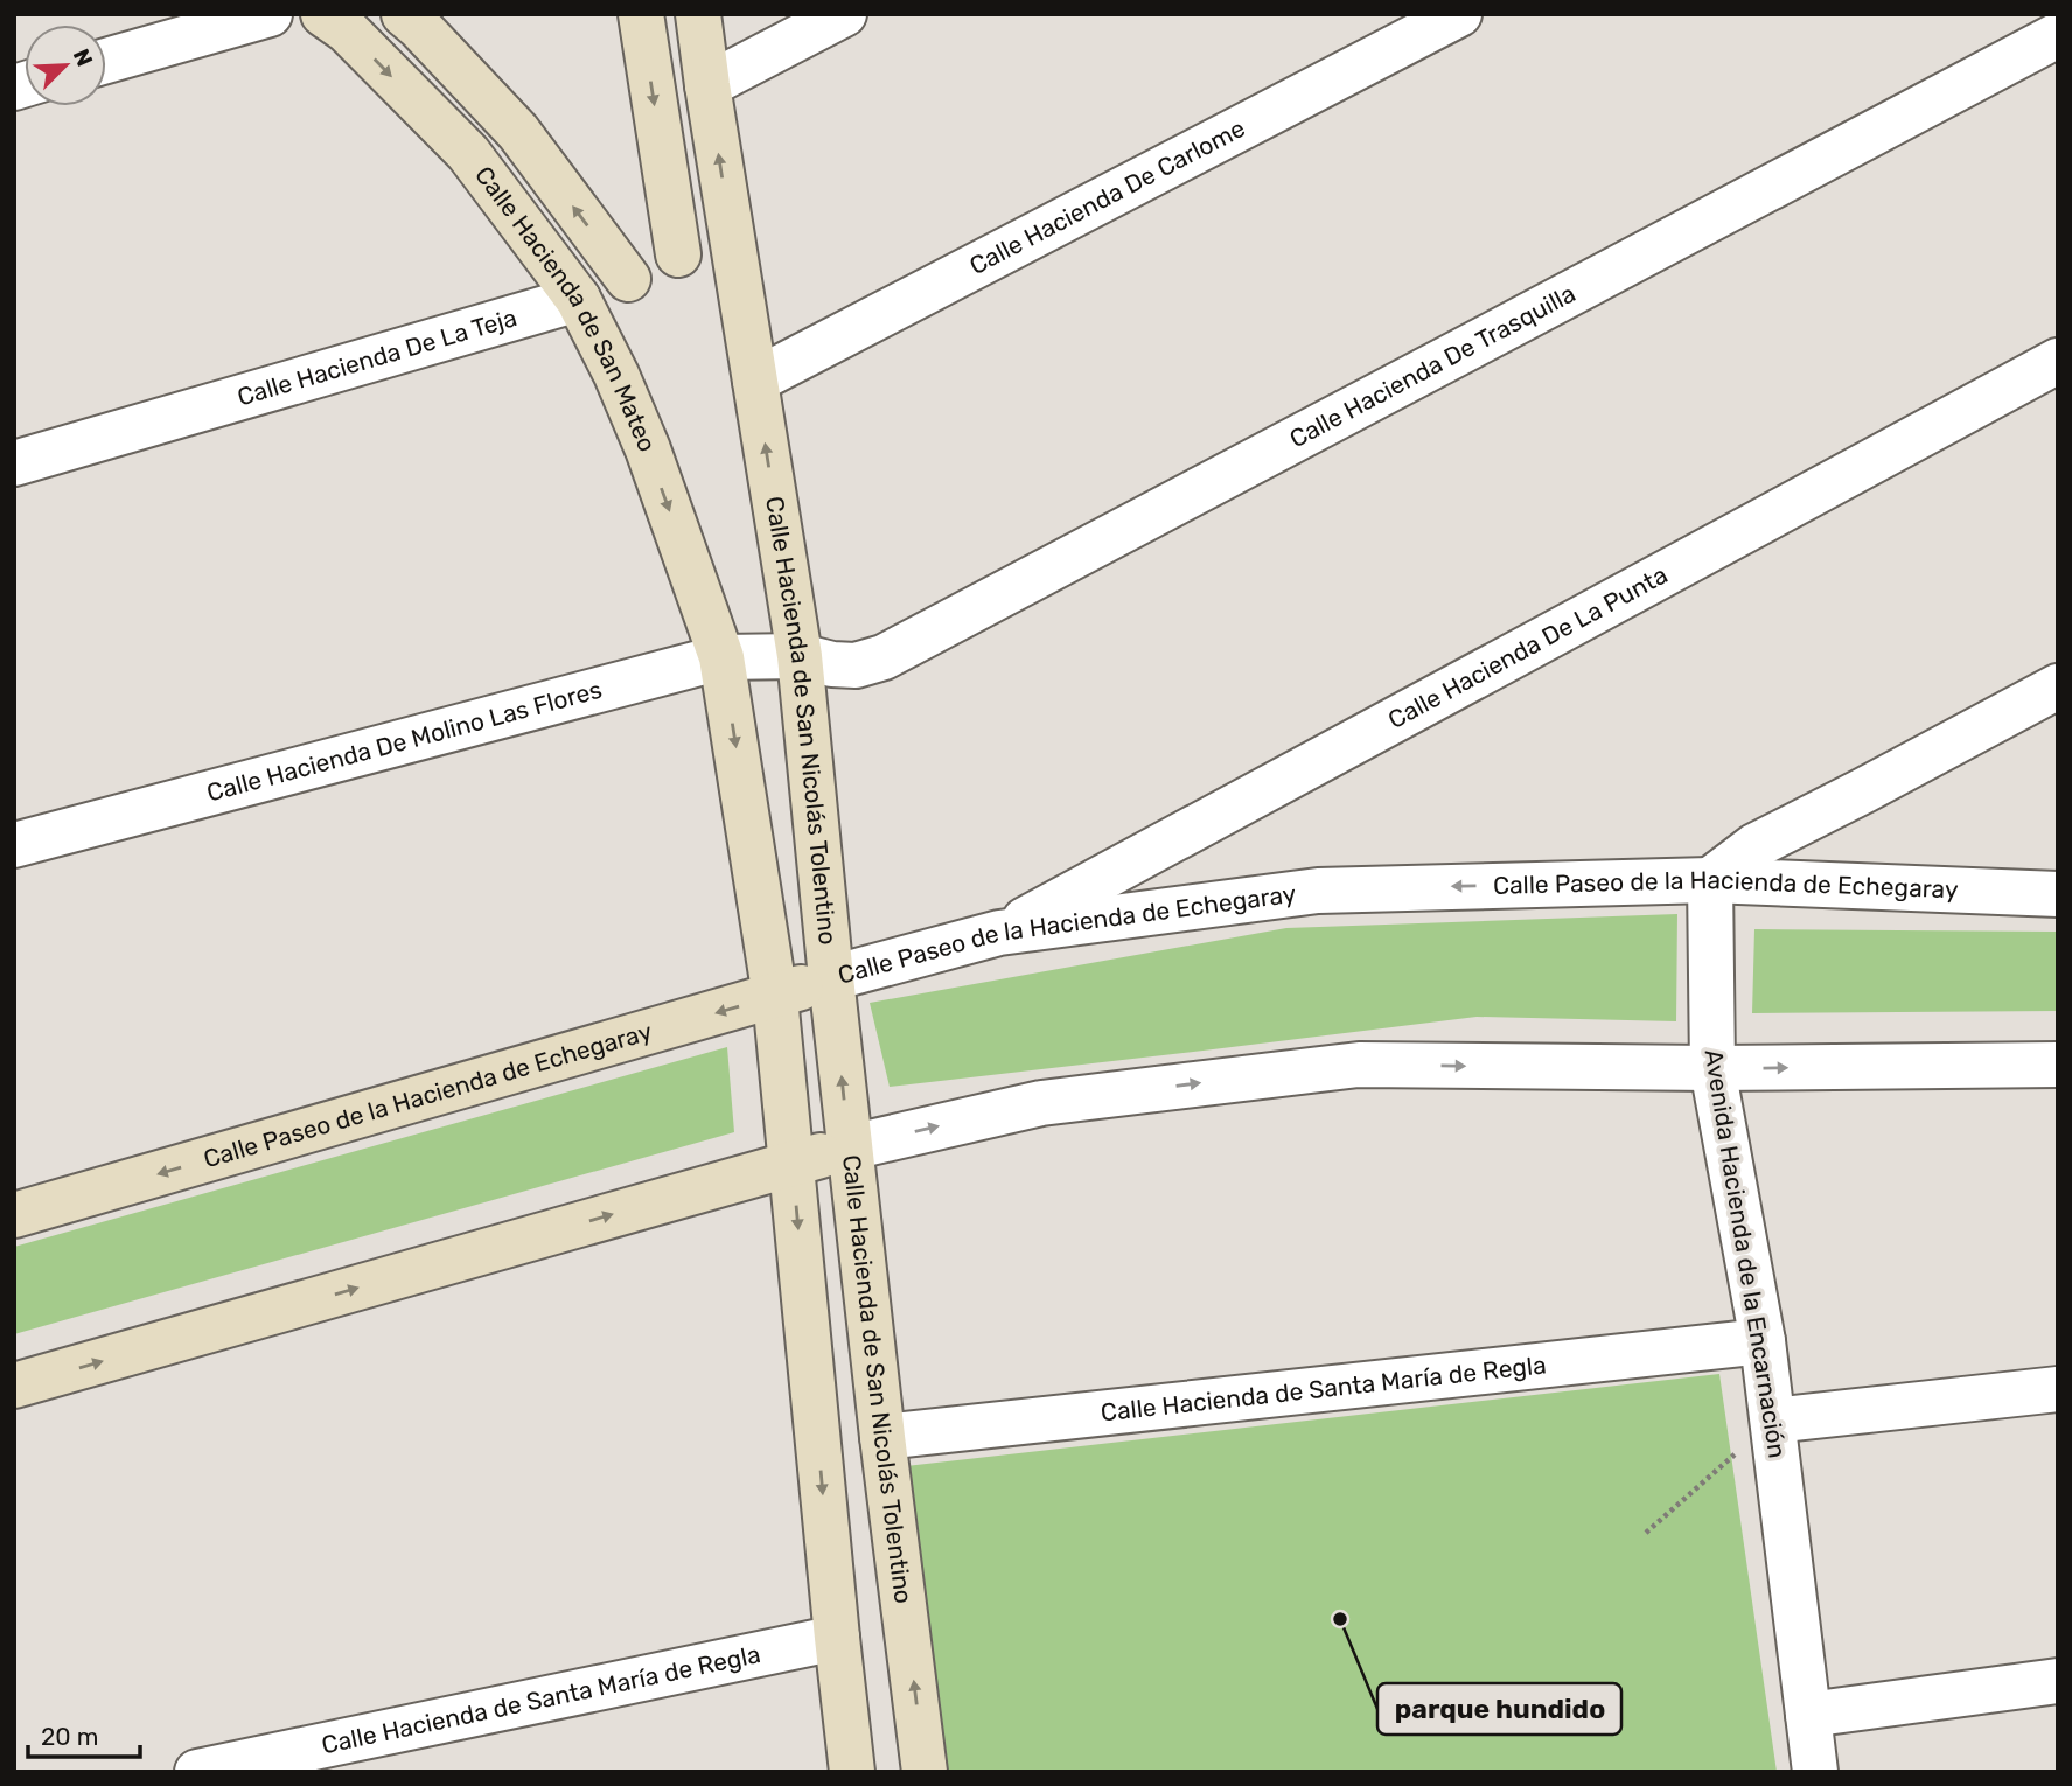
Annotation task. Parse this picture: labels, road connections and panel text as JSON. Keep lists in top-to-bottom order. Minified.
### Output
{"streets":{"main road":["Calle Hacienda de San Mateo","Calle Hacienda De La Teja","Calle Hacienda de San Nicolás Tolentino","Calle Paseo de la Hacienda de Echegaray"],"street":["Calle Hacienda De Carlome","Calle Hacienda De Trasquilla","Calle Hacienda De La Punta","Calle Hacienda De Molino Las Flores","Avenida Hacienda de la Encarnación","Calle Hacienda de Santa María de Regla"]},"crossings":[["Calle Hacienda De Carlome","Calle Hacienda de San Nicolás Tolentino"],["Calle Hacienda de San Mateo","Calle Hacienda De La Teja"],["Calle Hacienda de San Mateo","Calle Hacienda De Molino Las Flores"],["Calle Hacienda De La Teja","Calle Hacienda de San Nicolás Tolentino"],["Calle Hacienda De Trasquilla","Calle Hacienda de San Nicolás Tolentino"],["Calle Hacienda De Trasquilla","Calle Hacienda De Molino Las Flores"],["Calle Hacienda De La Punta","Calle Paseo de la Hacienda de Echegaray"],["Calle Hacienda de San Nicolás Tolentino","Calle Hacienda De Molino Las Flores"],["Calle Hacienda de San Nicolás Tolentino","Calle Paseo de la Hacienda de Echegaray"],["Calle Hacienda de San Nicolás Tolentino","Calle Hacienda de Santa María de Regla"],["Calle Paseo de la Hacienda de Echegaray","Avenida Hacienda de la Encarnación"],["Avenida Hacienda de la Encarnación","Calle Hacienda de Santa María de Regla"]],"places":["parque hundido"],"scale_bar":"20 m","north":"top right"}
